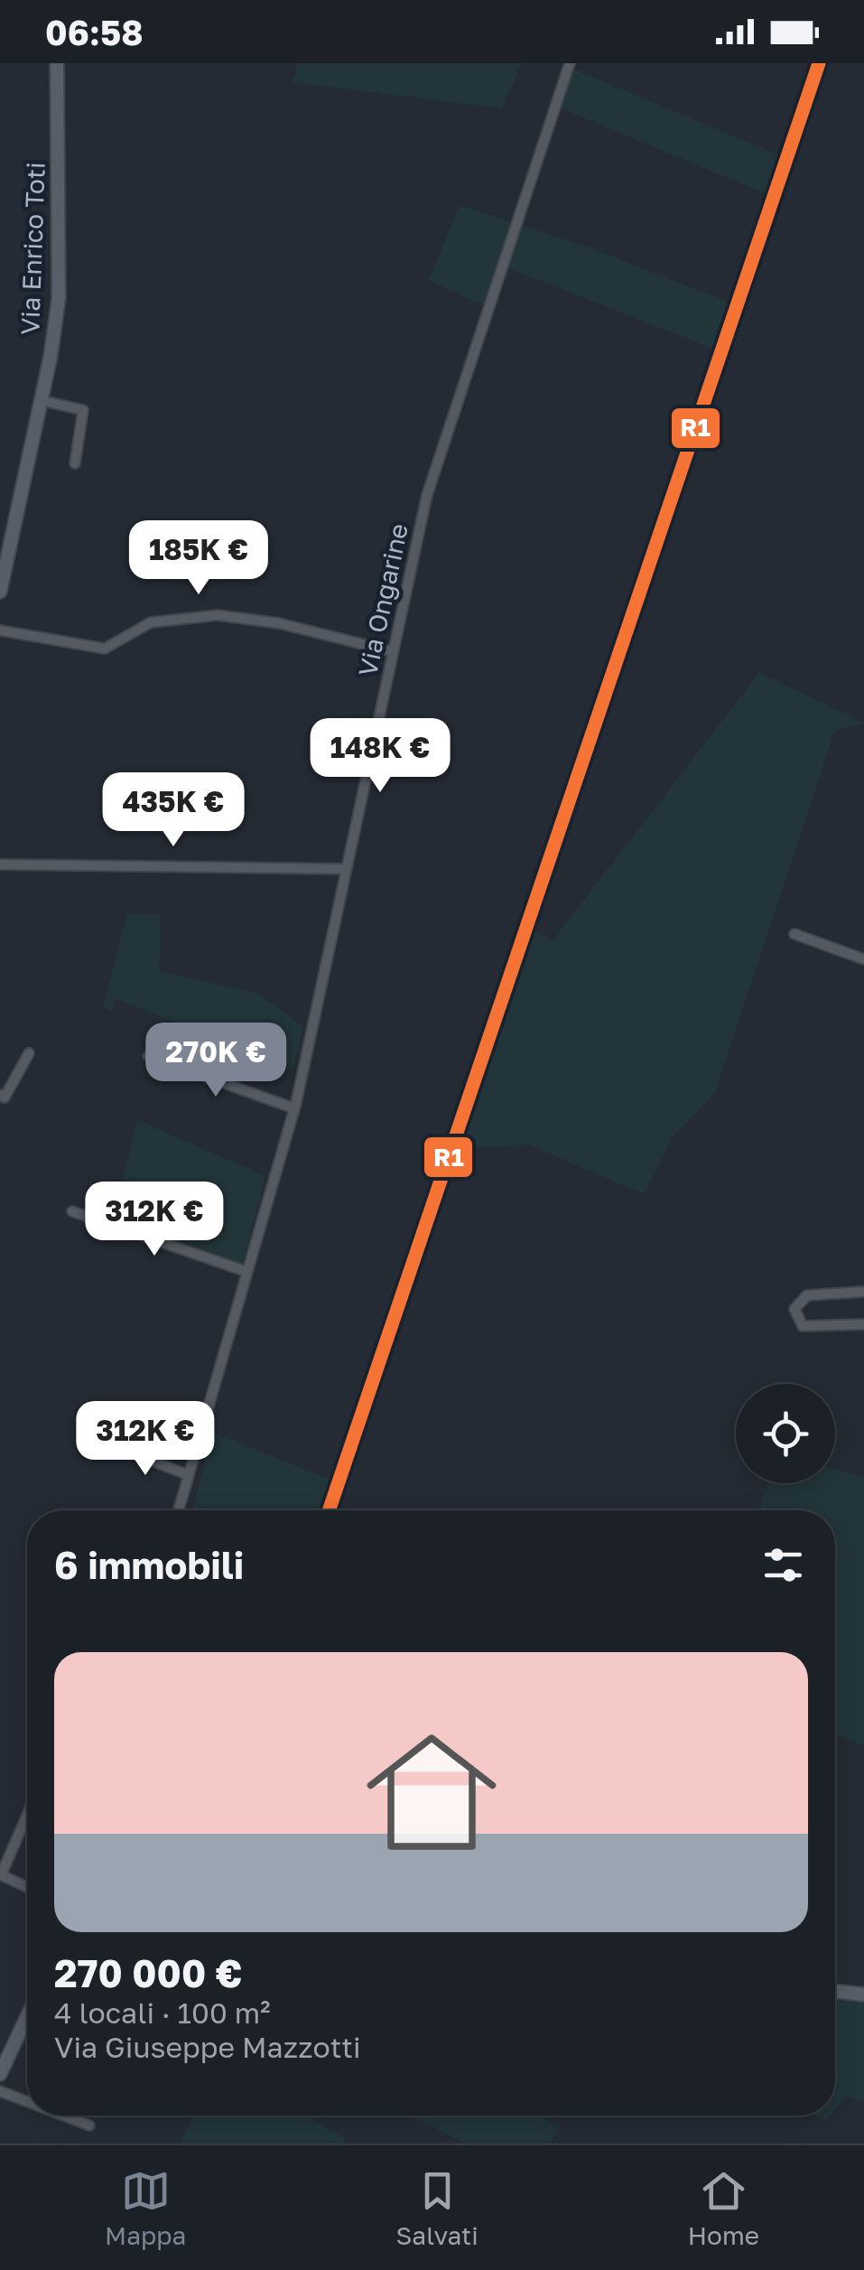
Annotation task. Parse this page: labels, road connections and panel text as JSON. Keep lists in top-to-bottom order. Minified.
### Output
{"streets":{"main road":["Via Enrico Toti"],"street":["Via Ongarine"]},"lines":["transit line R1"],"page":{"status":"06:58","price":["185K €","148K €","435K €","270K €","312K €","312K €"],"heading":"6 immobili","list":[{"name":"270 000 €","note":"4 locali · 100 m² · Via Giuseppe Mazzotti"}],"tabs":["Mappa","Salvati","Home"]}}
